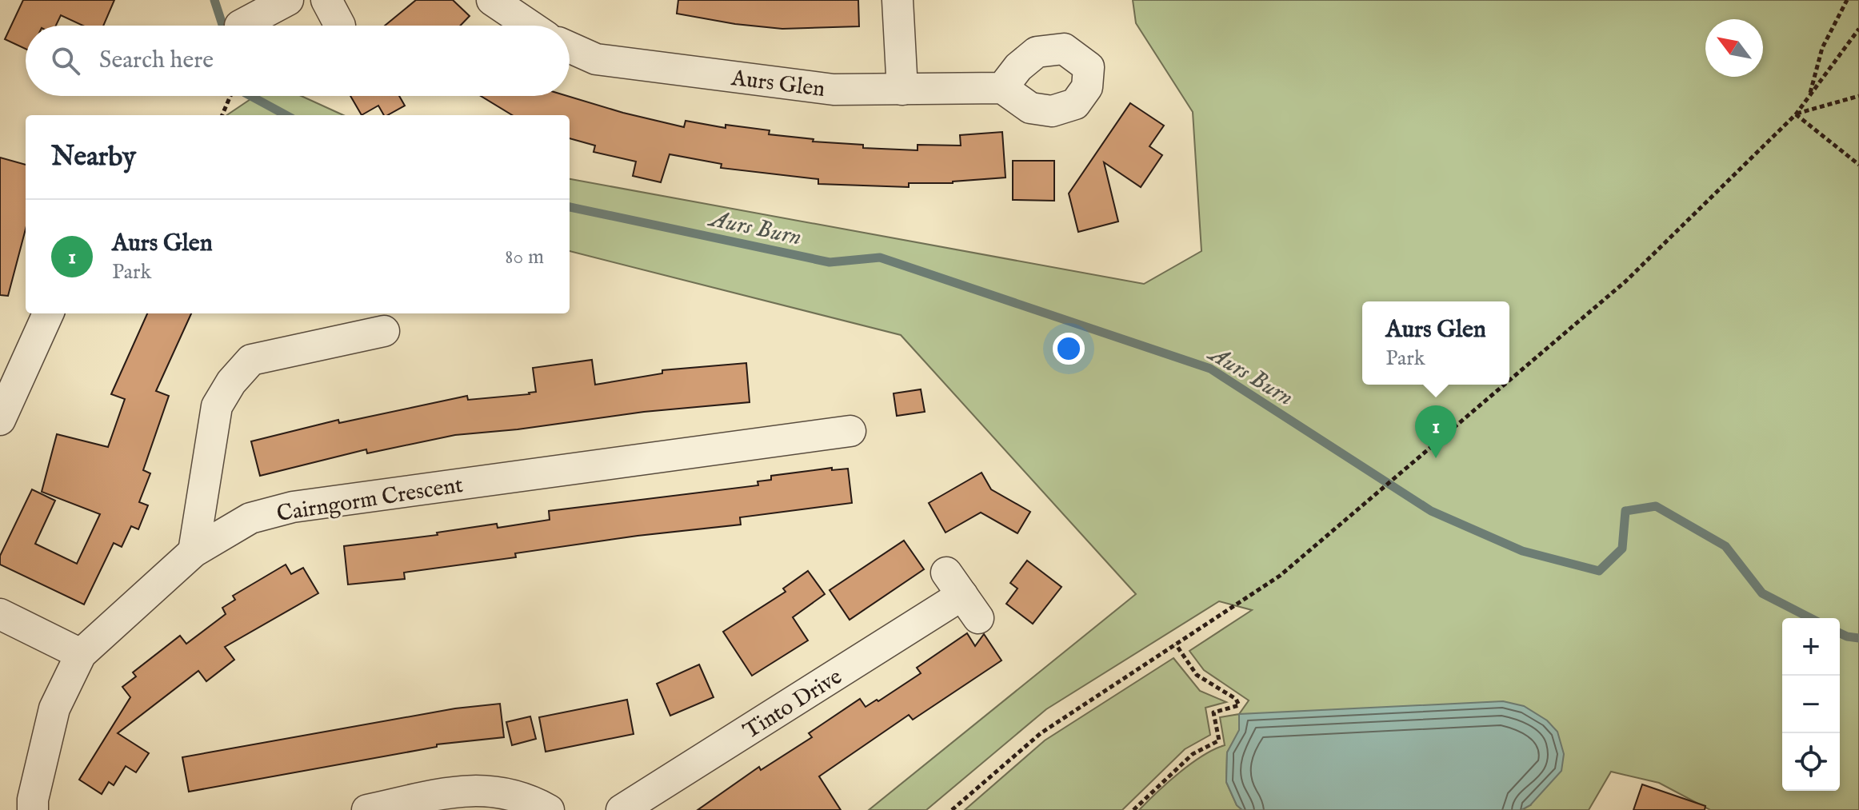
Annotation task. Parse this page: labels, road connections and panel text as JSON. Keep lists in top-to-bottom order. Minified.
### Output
{"streets":{"street":["Aurs Glen","Cairngorm Crescent","Tinto Drive"]},"water":["Aurs Burn"],"north":"top left","page":{"search":"Search here","heading":"Nearby","list":[{"mark":"1","name":"Aurs Glen","note":"Park","value":"80 m"}],"popup":["Aurs Glen","Park"],"pins":"1","map_buttons":["+","−"]}}
